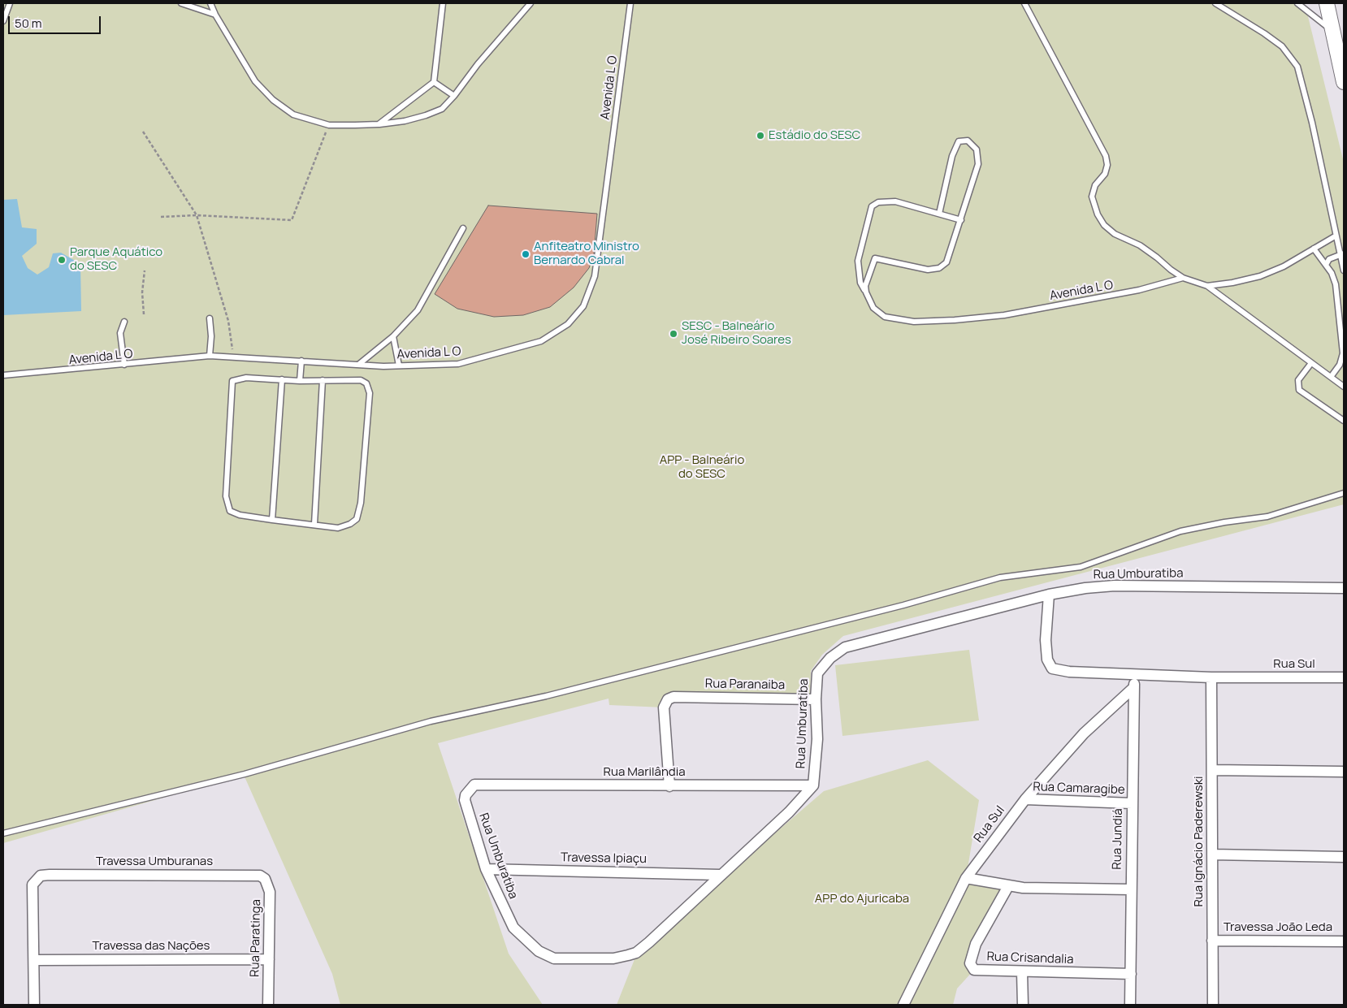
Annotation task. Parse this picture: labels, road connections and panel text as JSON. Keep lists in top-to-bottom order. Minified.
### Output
{"streets":{"street":["Rua Umburatiba","Rua Sul","Rua Paranaiba","Rua Marilândia","Rua Camaragibe","Rua Jundiá","Rua Ignácio Paderewski","Travessa Ipiaçu","Travessa Umburanas","Travessa João Leda","Rua Paratinga","Travessa das Nações","Rua Crisandalia"],"lane":["Avenida L O"]},"crossings":[["Rua Umburatiba","Rua Sul"],["Rua Umburatiba","Rua Paranaiba"],["Rua Umburatiba","Rua Marilândia"],["Rua Umburatiba","Travessa Ipiaçu"],["Rua Sul","Rua Camaragibe"],["Rua Sul","Rua Jundiá"],["Rua Sul","Rua Ignácio Paderewski"],["Rua Paranaiba","Rua Marilândia"],["Rua Camaragibe","Rua Jundiá"],["Rua Jundiá","Rua Crisandalia"],["Rua Ignácio Paderewski","Travessa João Leda"],["Travessa Umburanas","Rua Paratinga"],["Travessa Umburanas","Travessa das Nações"],["Rua Paratinga","Travessa das Nações"]],"parks":["APP - Balneário do SESC","APP do Ajuricaba"],"places":["Estádio do SESC","Anfiteatro Ministro Bernardo Cabral","Parque Aquático do SESC","SESC - Balneário José Ribeiro Soares"],"scale_bar":"50 m"}
